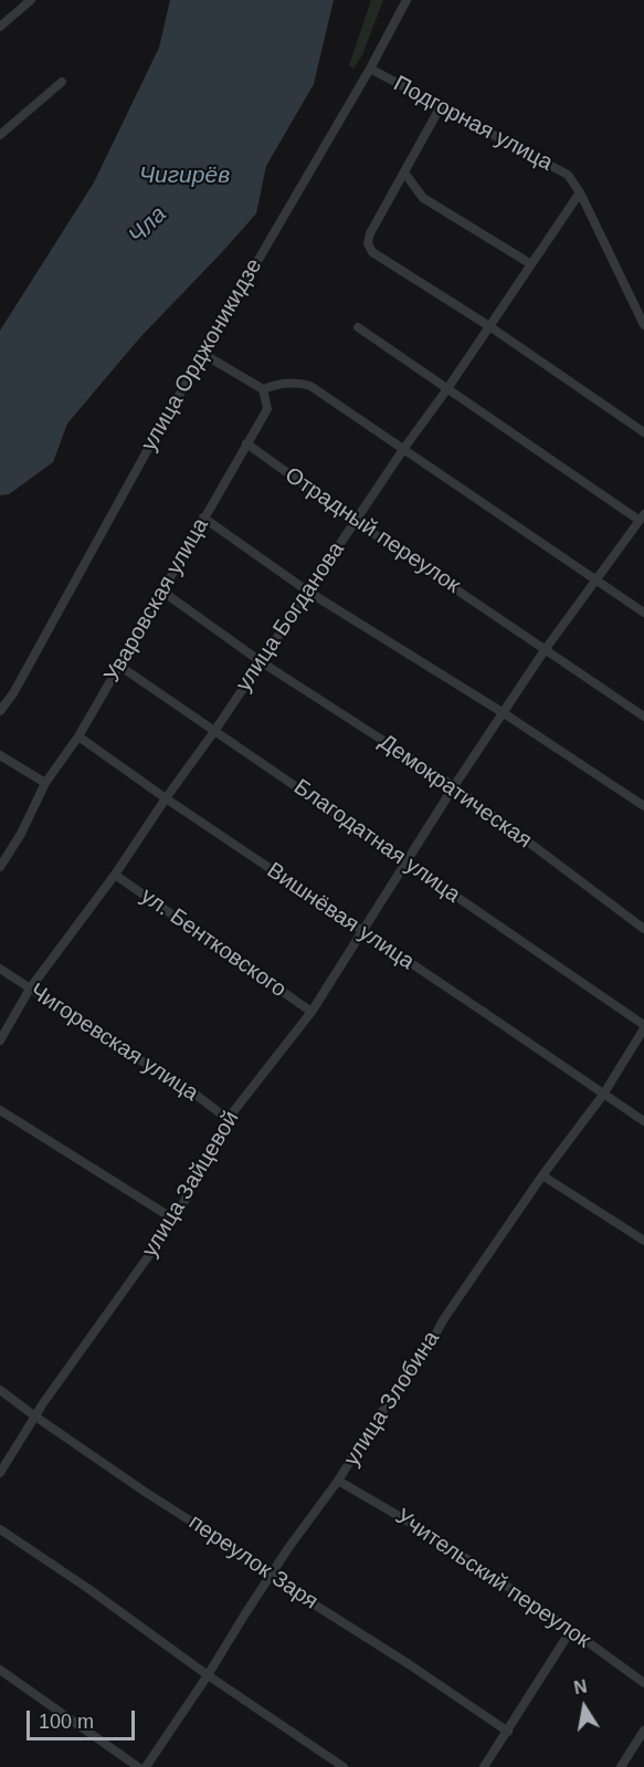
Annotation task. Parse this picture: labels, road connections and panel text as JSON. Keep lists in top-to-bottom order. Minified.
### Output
{"streets":{"street":["Подгорная улица","улица Орджоникидзе","Отрадный переулок","Уваровская улица","улица Богданова","Демократическая","Благодатная улица","Вишнёвая улица","ул. Бентковского","Чигоревская улица","улица Зайцевой","улица Злобина","переулок Заря","Учительский переулок"]},"crossings":[["Подгорная улица","улица Орджоникидзе"],["Подгорная улица","улица Богданова"],["Отрадный переулок","Уваровская улица"],["Отрадный переулок","улица Богданова"],["Отрадный переулок","улица Зайцевой"],["Уваровская улица","Демократическая"],["Уваровская улица","Благодатная улица"],["Уваровская улица","Вишнёвая улица"],["улица Богданова","Демократическая"],["улица Богданова","Благодатная улица"],["улица Богданова","Вишнёвая улица"],["улица Богданова","ул. Бентковского"],["улица Богданова","Чигоревская улица"],["Демократическая","улица Зайцевой"],["Благодатная улица","улица Зайцевой"],["Благодатная улица","улица Злобина"],["Вишнёвая улица","улица Зайцевой"],["Вишнёвая улица","улица Злобина"],["ул. Бентковского","улица Зайцевой"],["Чигоревская улица","улица Зайцевой"],["улица Зайцевой","переулок Заря"],["улица Злобина","переулок Заря"],["улица Злобина","Учительский переулок"]],"water":["Чигирёв","Чла"],"scale_bar":"100 m","north":"top"}
